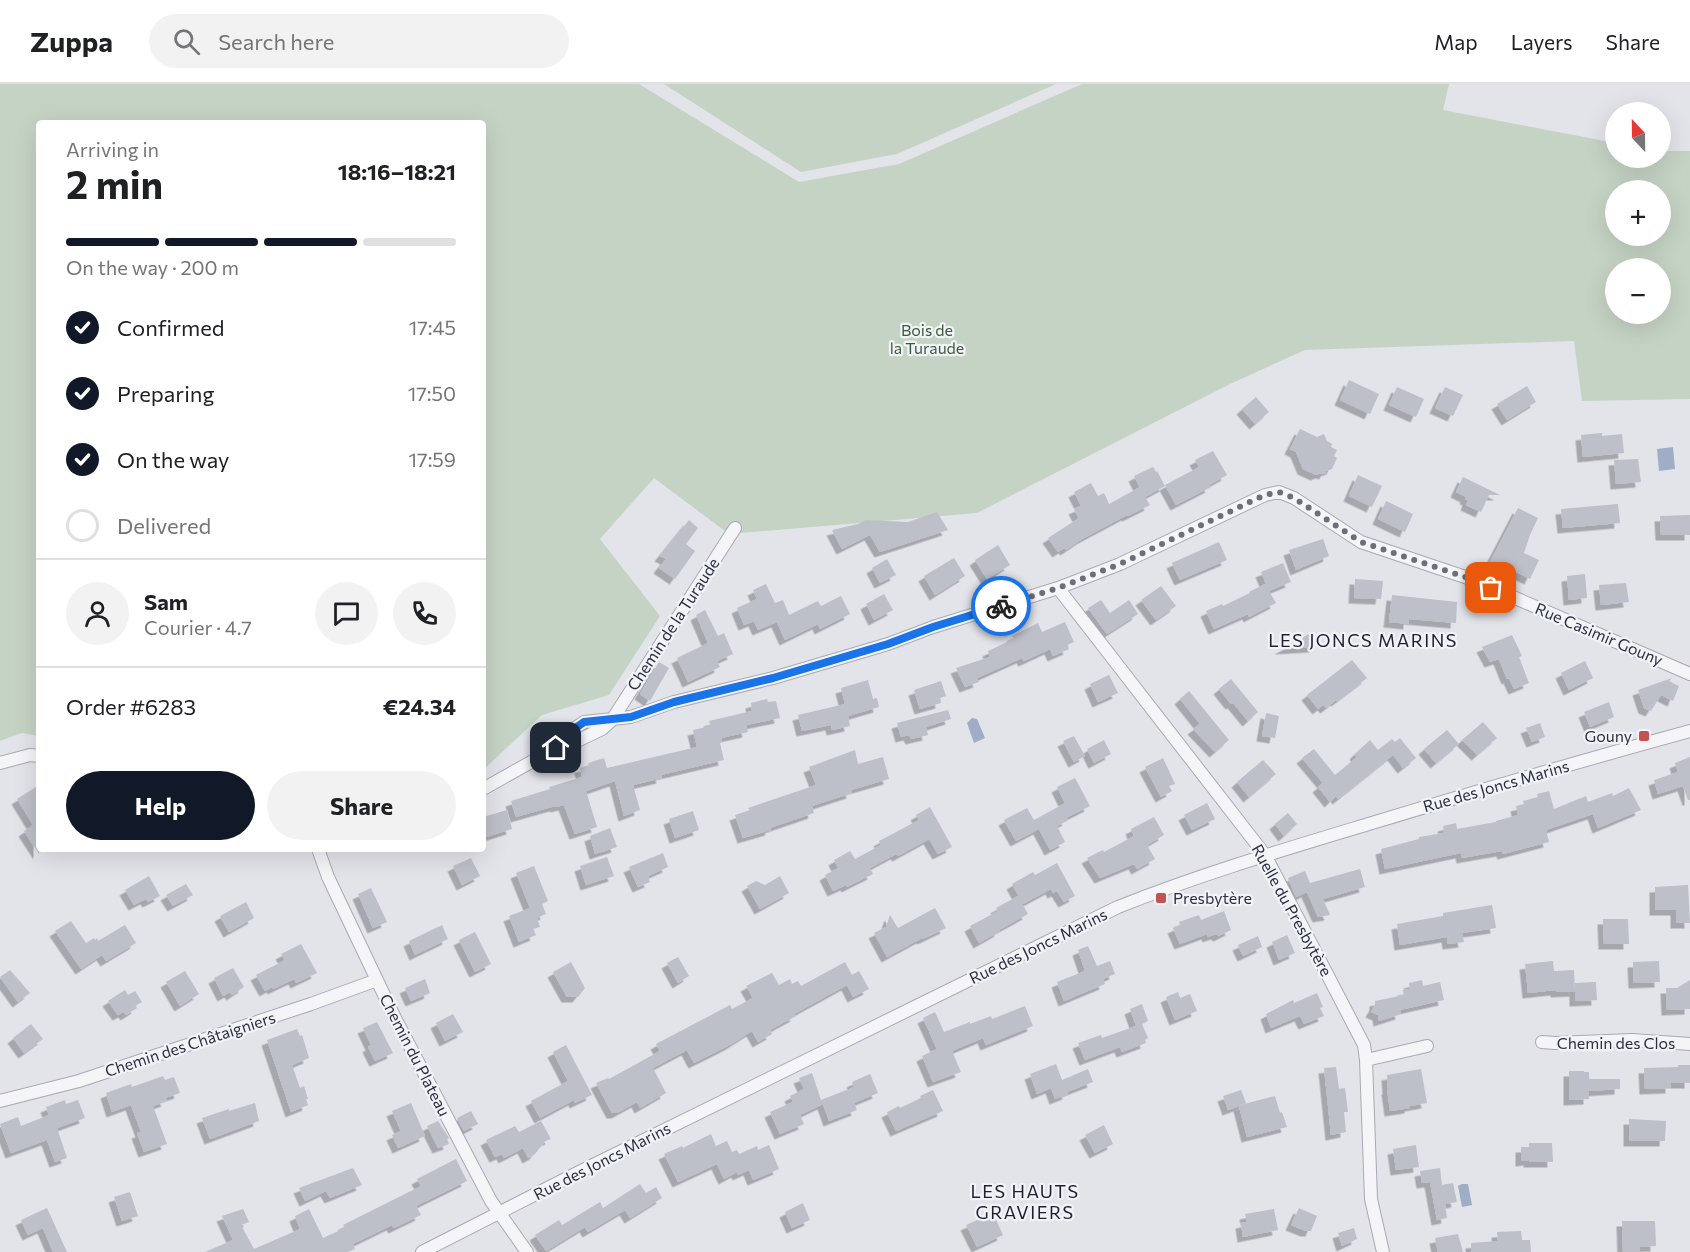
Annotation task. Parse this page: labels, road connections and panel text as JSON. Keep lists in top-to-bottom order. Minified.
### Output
{"streets":{"street":["Chemin de la Turaude","Rue Casimir Gouny","Rue des Joncs Marins","Ruelle du Presbytère","Chemin des Clos","Chemin des Châtaigniers","Chemin du Plateau"]},"crossings":[["Rue Casimir Gouny","Ruelle du Presbytère"],["Rue des Joncs Marins","Ruelle du Presbytère"],["Rue des Joncs Marins","Chemin du Plateau"],["Chemin des Châtaigniers","Chemin du Plateau"]],"districts":["LES JONCS MARINS","LES HAUTS GRAVIERS"],"parks":["Bois de la Turaude"],"places":{"transit":["Gouny","Presbytère"]},"north":"top","page":{"header":"Zuppa","search":"Search here","nav":["Map","Layers","Share"],"map_buttons":["+","−"],"heading":["2 min","Arriving in","18:16–18:21"],"panel":["Sam","Courier · 4.7","Order #6283","€24.34"],"bar":"On the way · 200 m","list":[["Confirmed","17:45"],["Preparing","17:50"],["On the way","17:59"],"Delivered"],"buttons":["Help","Share"]}}
